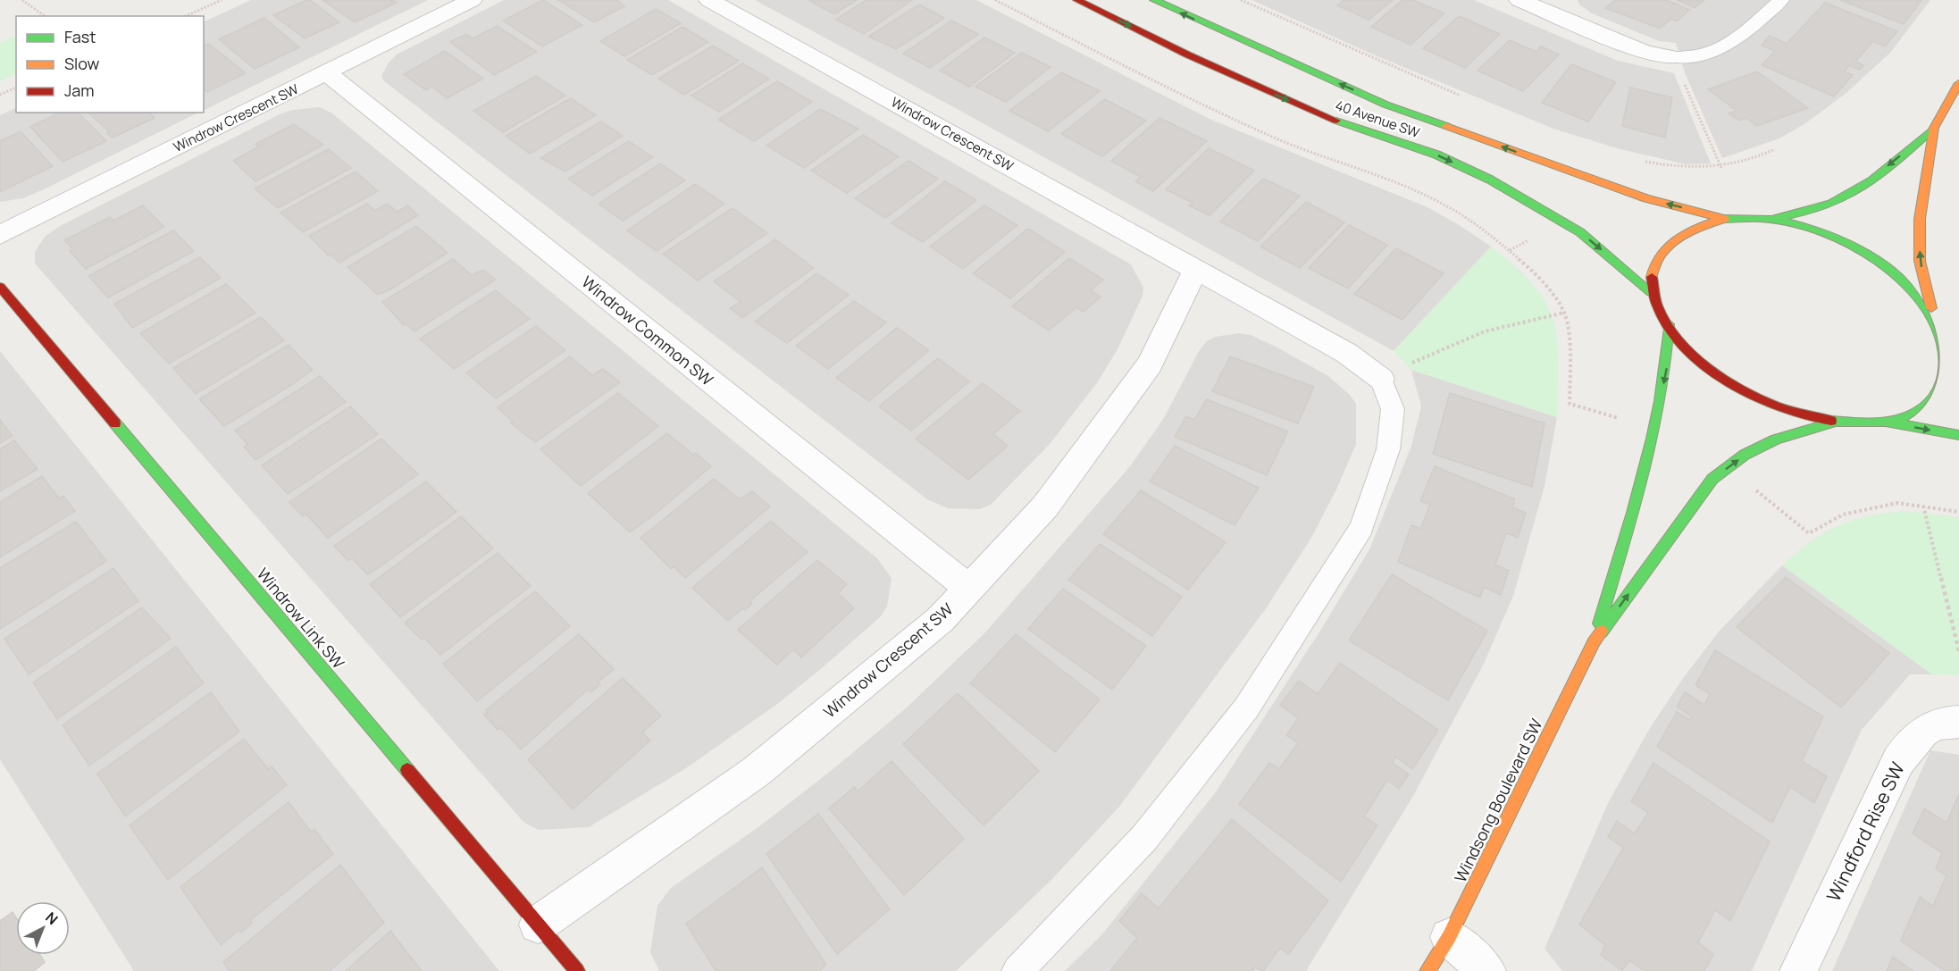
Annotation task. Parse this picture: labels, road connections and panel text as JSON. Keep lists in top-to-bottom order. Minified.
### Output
{"streets":{"street":["Windrow Crescent SW","40 Avenue SW","Windrow Common SW","Windrow Link SW","Windsong Boulevard SW","Windford Rise SW"]},"crossings":[["Windrow Crescent SW","Windrow Common SW"],["Windrow Crescent SW","Windrow Link SW"]],"legend":["Fast","Slow","Jam"],"north":"top right"}
